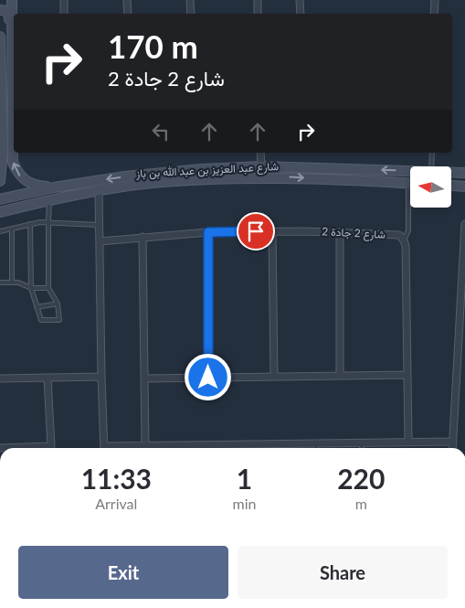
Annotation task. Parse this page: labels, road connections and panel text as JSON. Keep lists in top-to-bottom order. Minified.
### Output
{"streets":{"street":["شارع عبد العزيز بن عبد الله بن باز","شارع 2 جادة 2"]},"north":"left","page":{"turn":["170 m","شارع 2 جادة 2"],"eta":["11:33","Arrival","1","min","220","m"],"buttons":["Exit","Share"]}}
